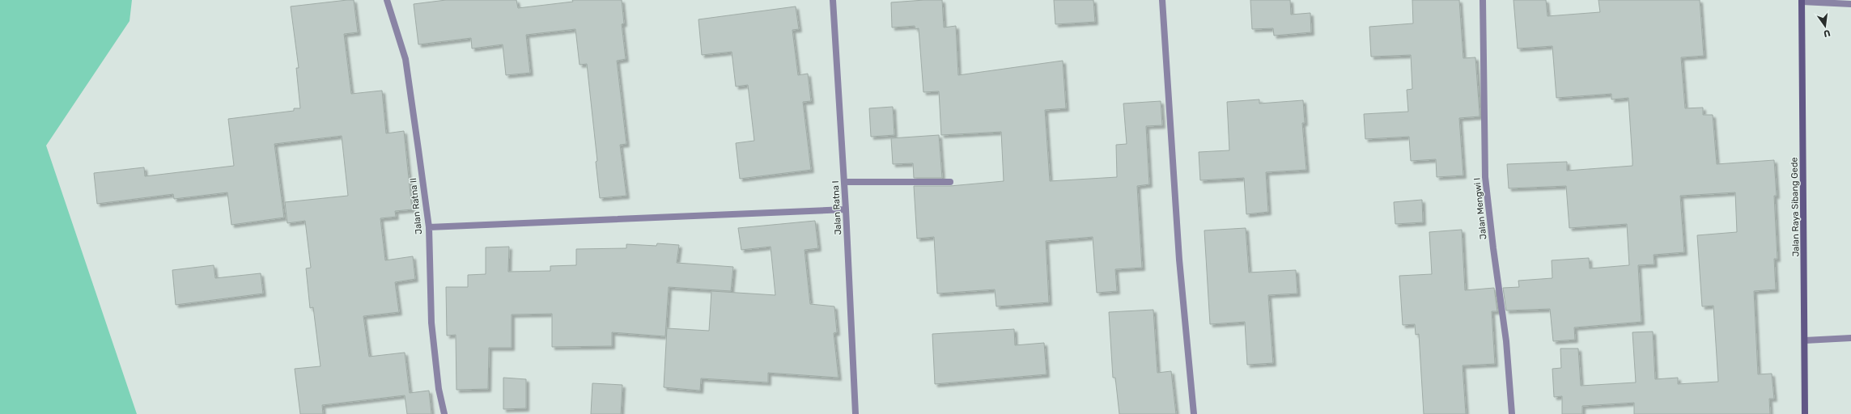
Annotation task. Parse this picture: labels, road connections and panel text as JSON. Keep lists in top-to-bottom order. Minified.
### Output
{"streets":{"main road":["Jalan Raya Sibang Gede"],"street":["Jalan Ratna II","Jalan Ratna I","Jalan Mengwi I"]},"north":"bottom"}
